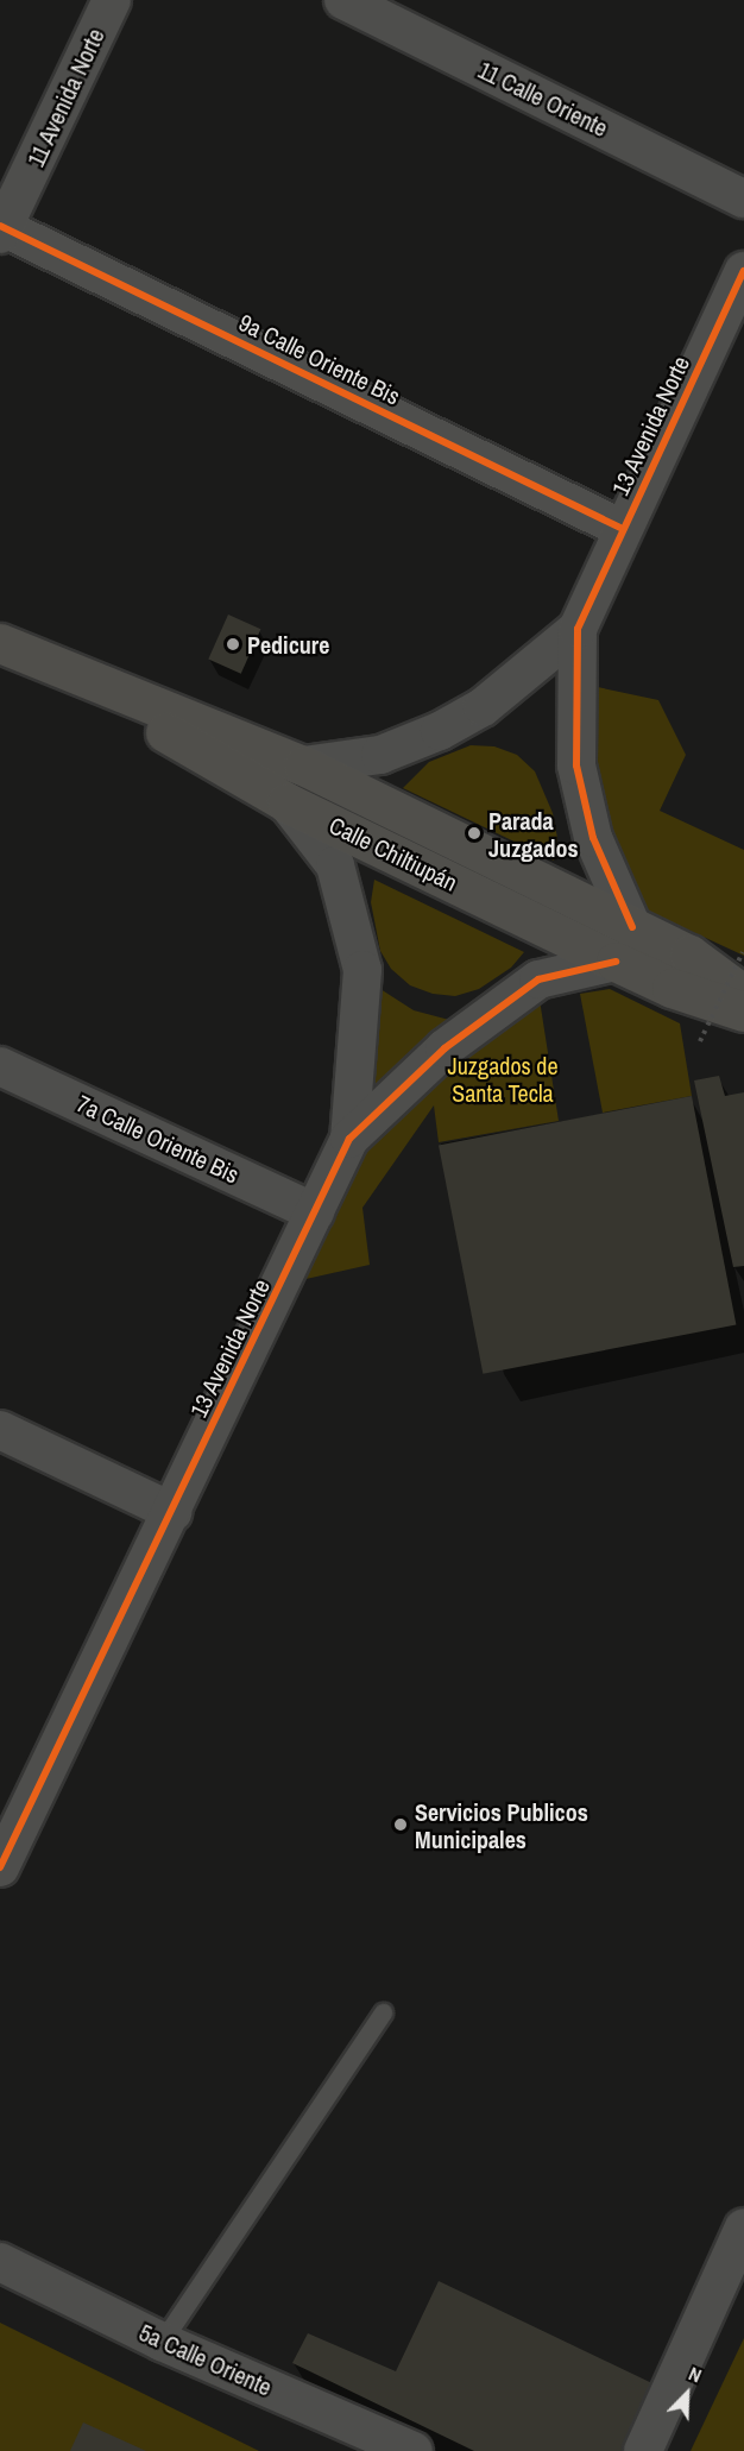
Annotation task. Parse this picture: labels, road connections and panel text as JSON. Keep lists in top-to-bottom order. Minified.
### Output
{"streets":{"main road":["Calle Chiltiupán"],"street":["11 Avenida Norte","11 Calle Oriente","9a Calle Oriente Bis","13 Avenida Norte","7a Calle Oriente Bis","5a Calle Oriente"]},"crossings":[["11 Avenida Norte","9a Calle Oriente Bis"],["9a Calle Oriente Bis","13 Avenida Norte"],["13 Avenida Norte","Calle Chiltiupán"],["13 Avenida Norte","7a Calle Oriente Bis"]],"parks":["Juzgados de Santa Tecla"],"places":["Pedicure","Parada Juzgados","Servicios Publicos Municipales"],"north":"top right"}
